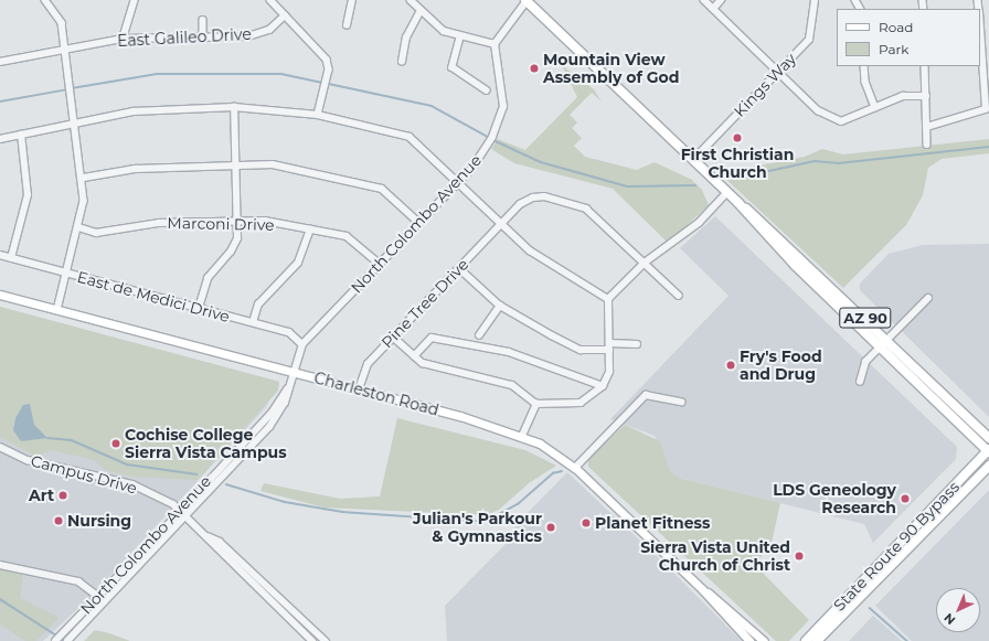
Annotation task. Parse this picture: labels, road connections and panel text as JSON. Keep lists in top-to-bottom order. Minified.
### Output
{"streets":{"highway":["AZ 90","State Route 90 Bypass"],"main road":["Charleston Road"],"street":["East Galileo Drive","Kings Way","Marconi Drive","North Colombo Avenue","East de Medici Drive","Pine Tree Drive","Campus Drive"]},"crossings":[["Kings Way","AZ 90"],["Marconi Drive","North Colombo Avenue"],["North Colombo Avenue","East de Medici Drive"],["North Colombo Avenue","Charleston Road"],["North Colombo Avenue","Campus Drive"],["Pine Tree Drive","Charleston Road"],["AZ 90","State Route 90 Bypass"]],"places":["Mountain View Assembly of God","First Christian Church","Fry's Food and Drug","Cochise College Sierra Vista Campus","Art","LDS Geneology Research","Nursing","Planet Fitness","Julian's Parkour & Gymnastics","Sierra Vista United Church of Christ"],"legend":["Road","Park"],"north":"bottom left"}
